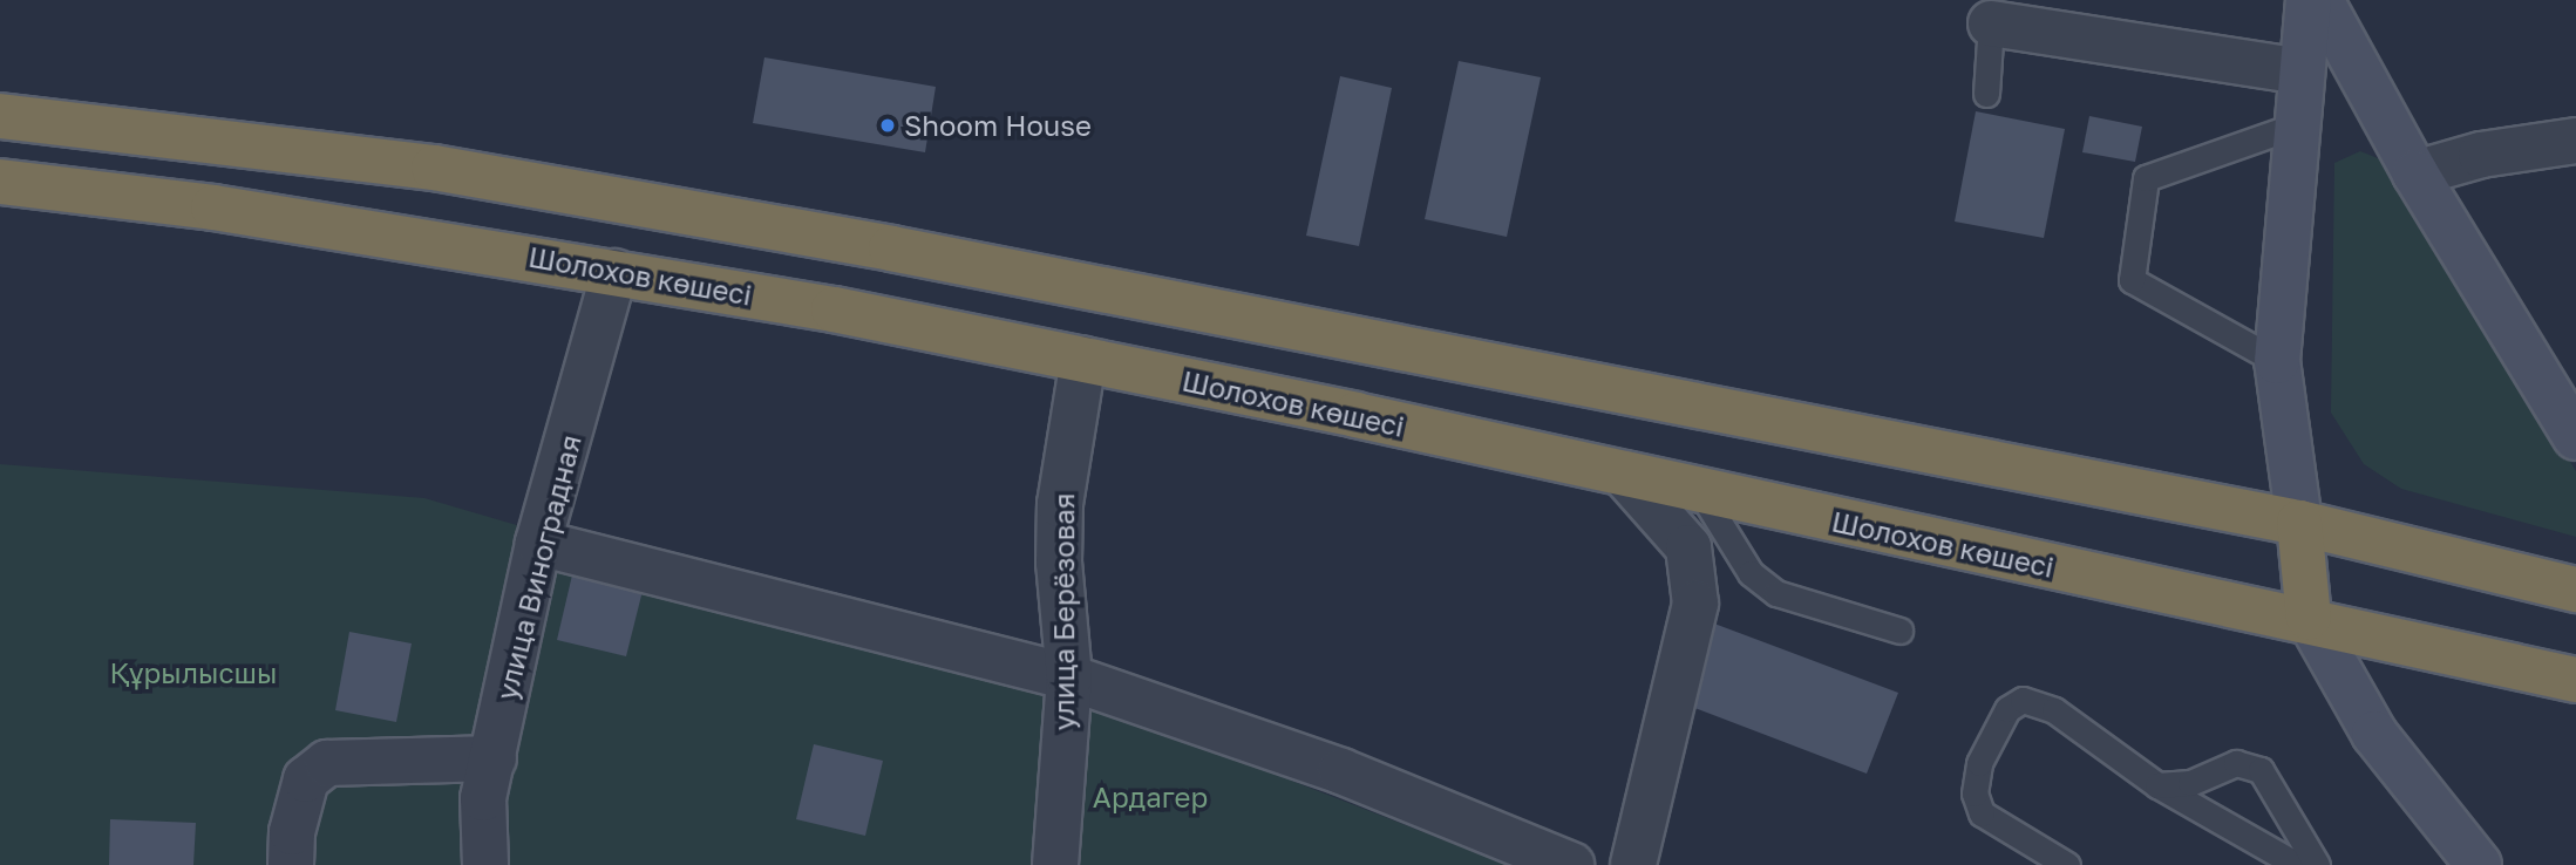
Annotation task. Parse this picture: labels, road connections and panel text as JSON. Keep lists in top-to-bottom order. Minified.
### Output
{"streets":{"highway":["Шолохов көшесі"],"street":["улица Виноградная","улица Берёзовая"]},"crossings":[["Шолохов көшесі","улица Виноградная"],["Шолохов көшесі","улица Берёзовая"]],"parks":["Құрылысшы","Ардагер"],"places":["Shoom House"]}
